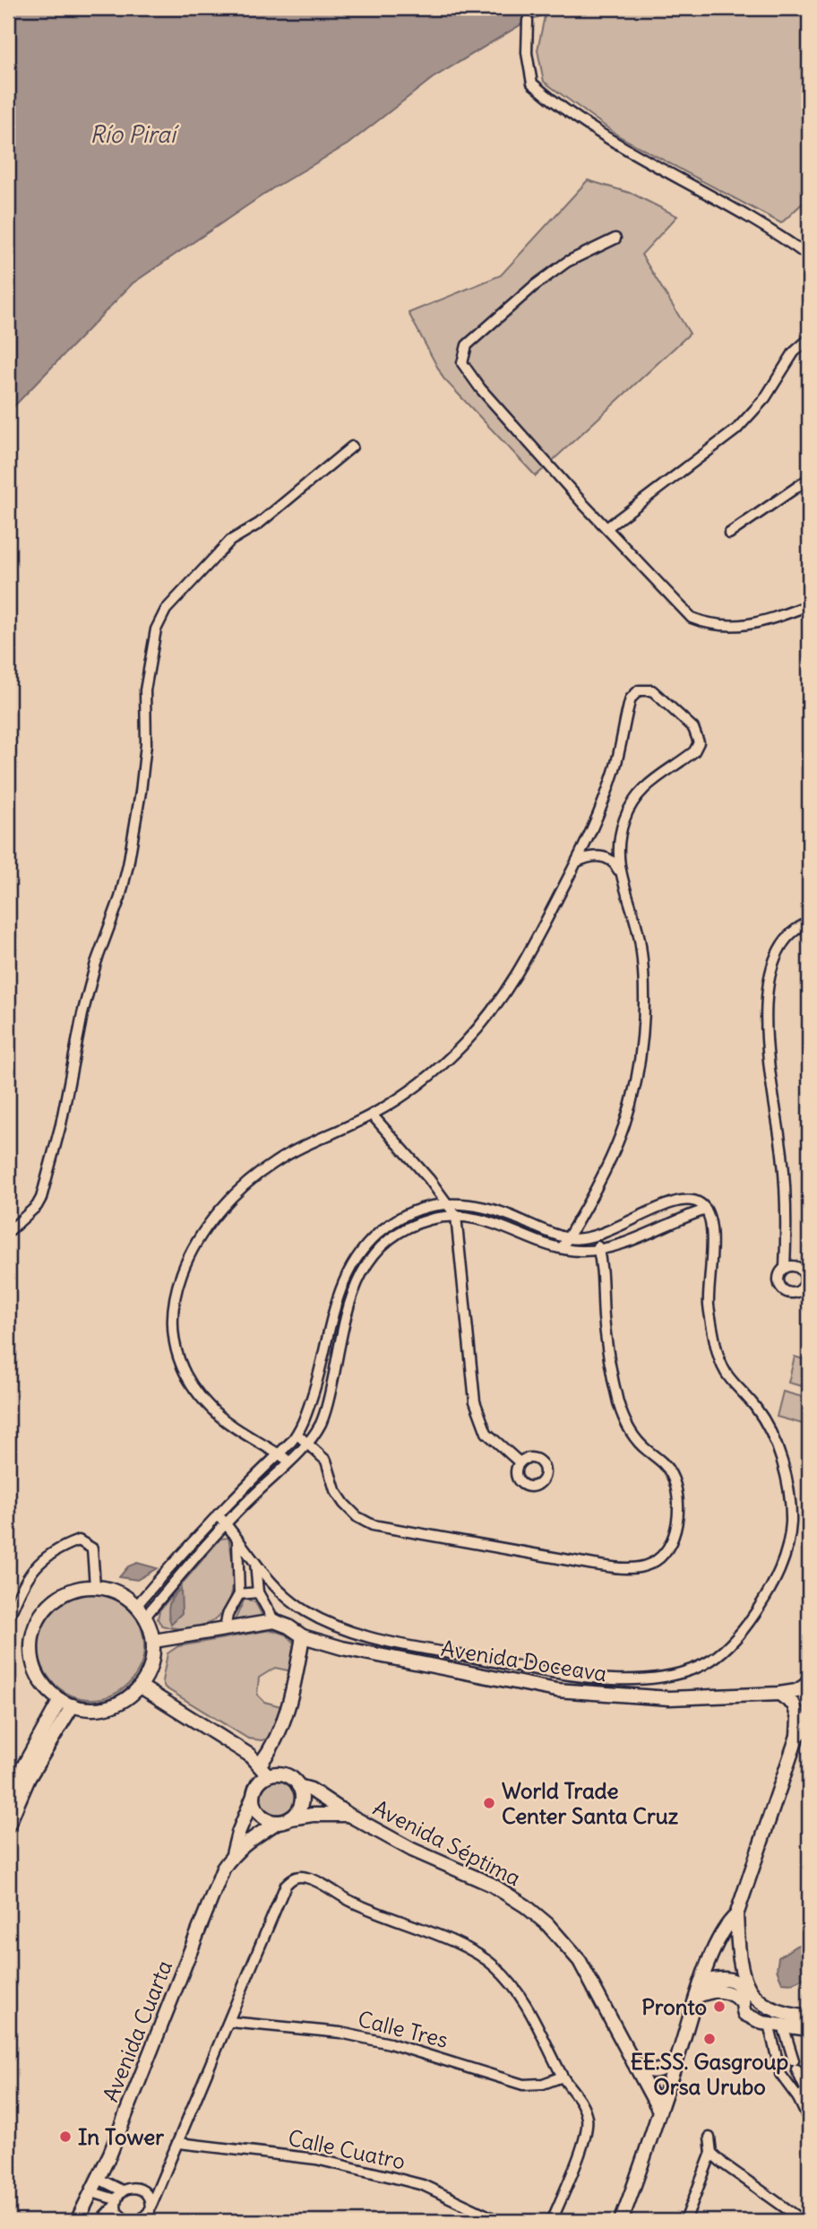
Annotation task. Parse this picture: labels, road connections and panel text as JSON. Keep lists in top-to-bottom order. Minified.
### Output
{"streets":{"main road":["Avenida Doceava","Avenida Séptima","Avenida Cuarta"],"street":["Calle Tres","Calle Cuatro"]},"crossings":[["Avenida Séptima","Avenida Cuarta"]],"water":["Río Piraí"],"places":["World Trade Center Santa Cruz","Pronto","EE.SS. Gasgroup Orsa Urubo","In Tower"]}
